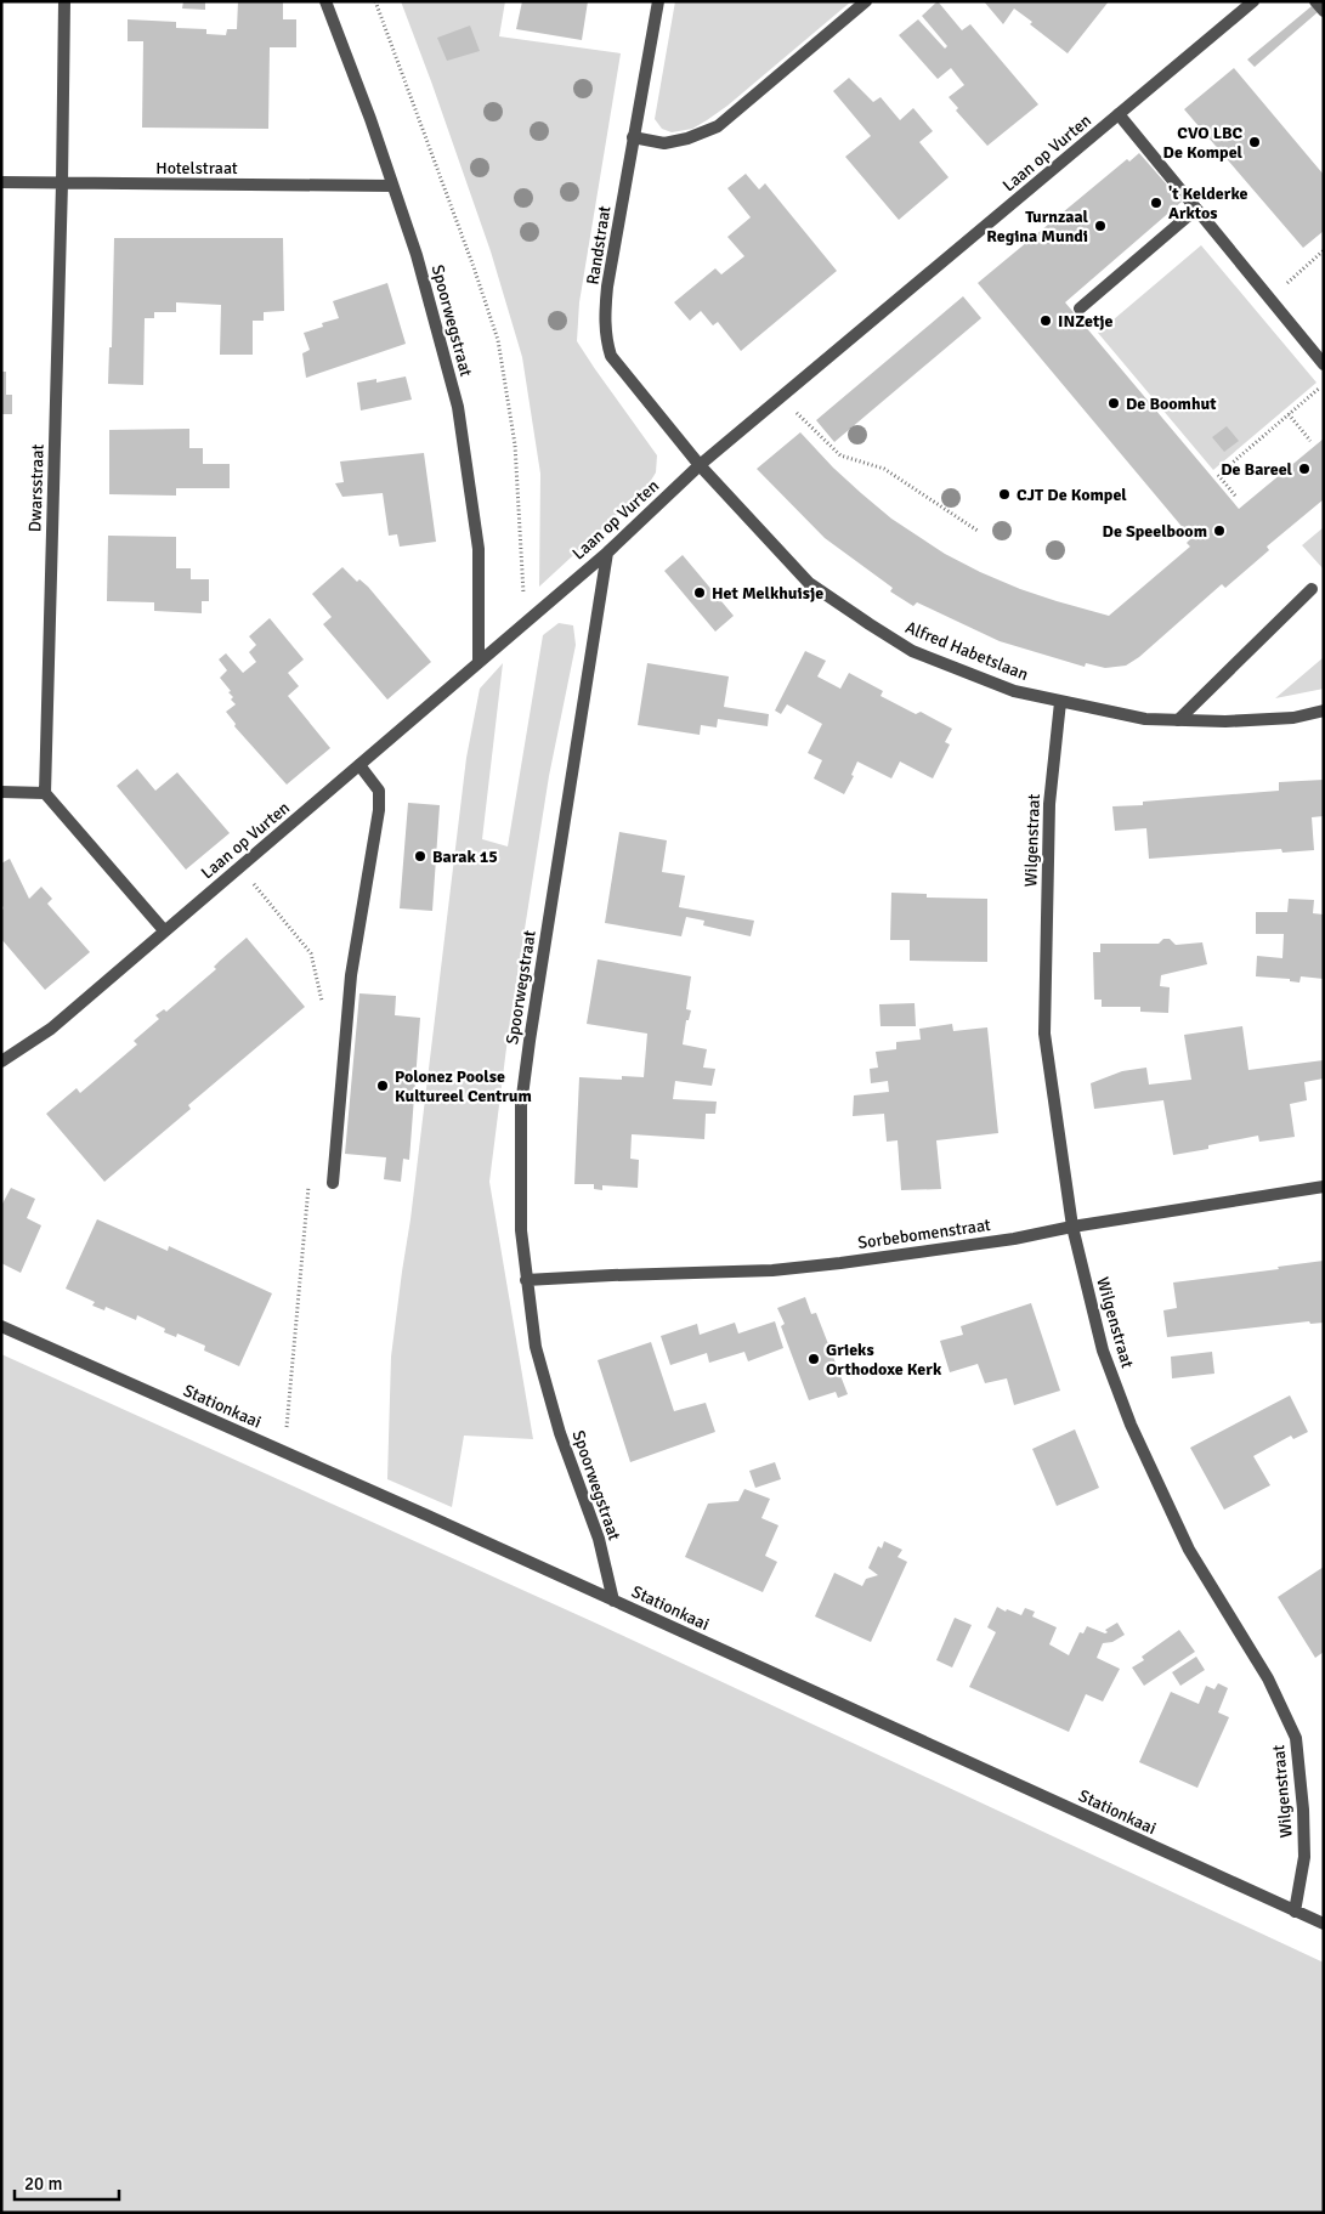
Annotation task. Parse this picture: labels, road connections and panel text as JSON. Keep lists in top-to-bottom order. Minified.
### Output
{"streets":{"street":["Laan op Vurten","Hotelstraat","Randstraat","Spoorwegstraat","Dwarsstraat","Alfred Habetslaan","Wilgenstraat","Sorbebomenstraat","Stationkaai"]},"crossings":[["Laan op Vurten","Randstraat"],["Laan op Vurten","Spoorwegstraat"],["Laan op Vurten","Alfred Habetslaan"],["Hotelstraat","Spoorwegstraat"],["Hotelstraat","Dwarsstraat"],["Randstraat","Alfred Habetslaan"],["Spoorwegstraat","Sorbebomenstraat"],["Spoorwegstraat","Stationkaai"],["Alfred Habetslaan","Wilgenstraat"],["Wilgenstraat","Sorbebomenstraat"],["Wilgenstraat","Stationkaai"]],"places":["CVO LBC De Kompel","'t Kelderke Arktos","Turnzaal Regina Mundi","INZetje","De Boomhut","De Bareel","CJT De Kompel","De Speelboom","Het Melkhuisje","Barak 15","Polonez Poolse Kultureel Centrum","Grieks Orthodoxe Kerk"],"scale_bar":"20 m"}
